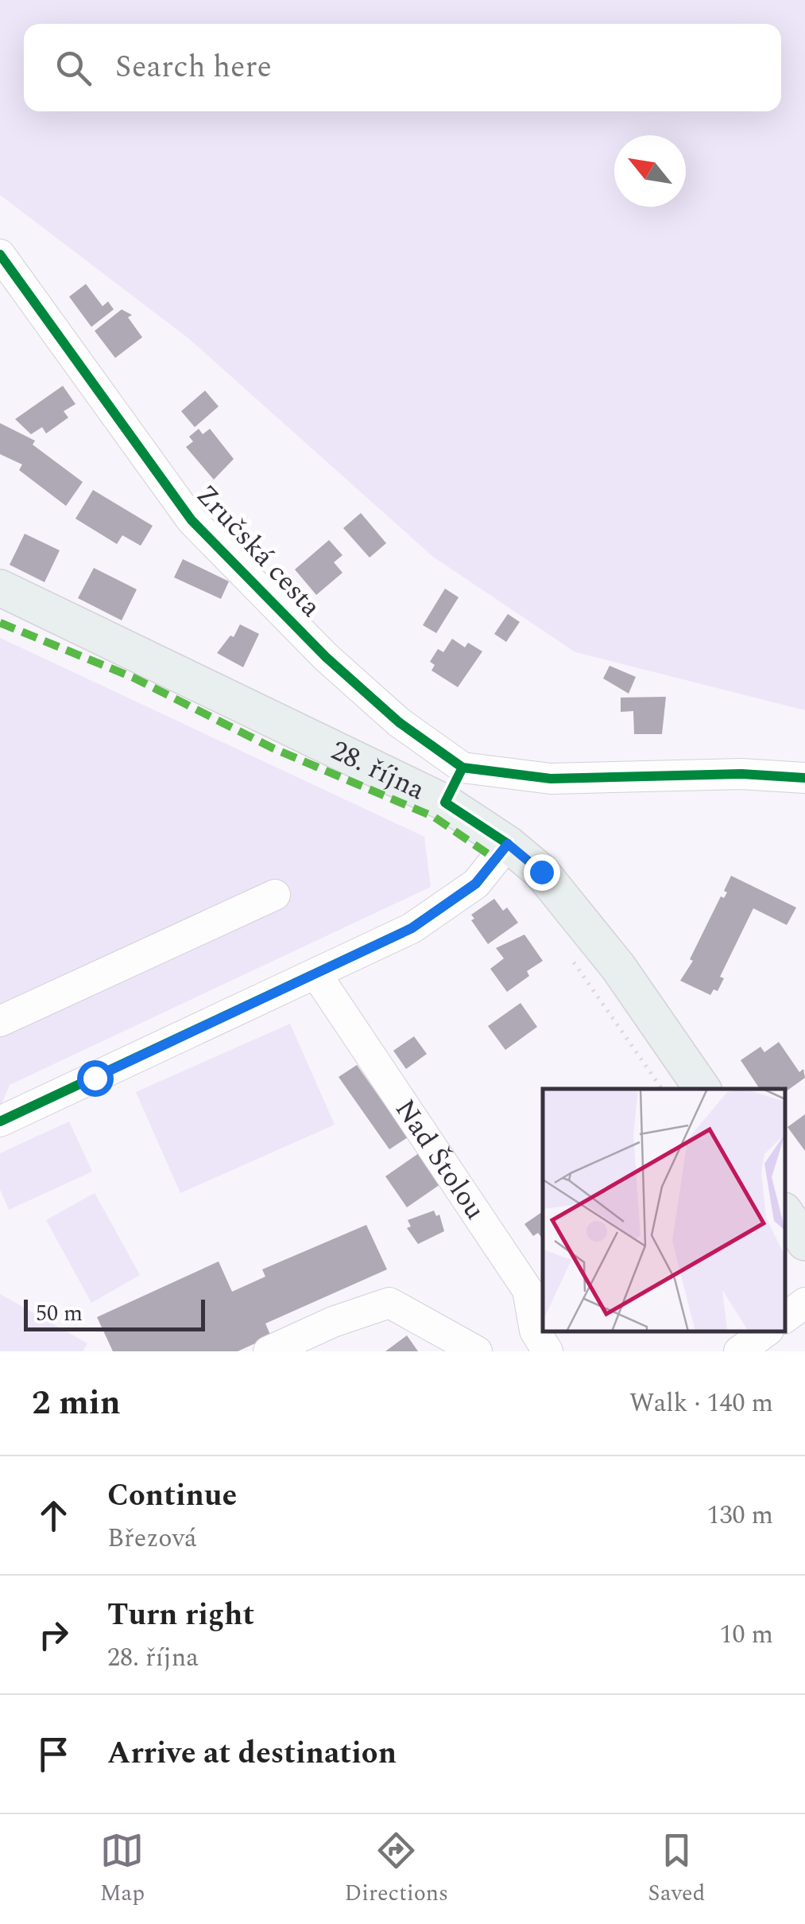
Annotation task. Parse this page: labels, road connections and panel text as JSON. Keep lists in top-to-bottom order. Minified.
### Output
{"streets":{"main road":["28. října"],"street":["Zručská cesta","Nad Štolou"]},"scale_bar":"50 m","north":"top left","page":{"search":"Search here","scale":"50 m","heading":["2 min","Walk · 140 m"],"list":[["Continue","Březová","130 m"],["Turn right","28. října","10 m"],"Arrive at destination"],"nav":["Map","Directions","Saved"]}}
